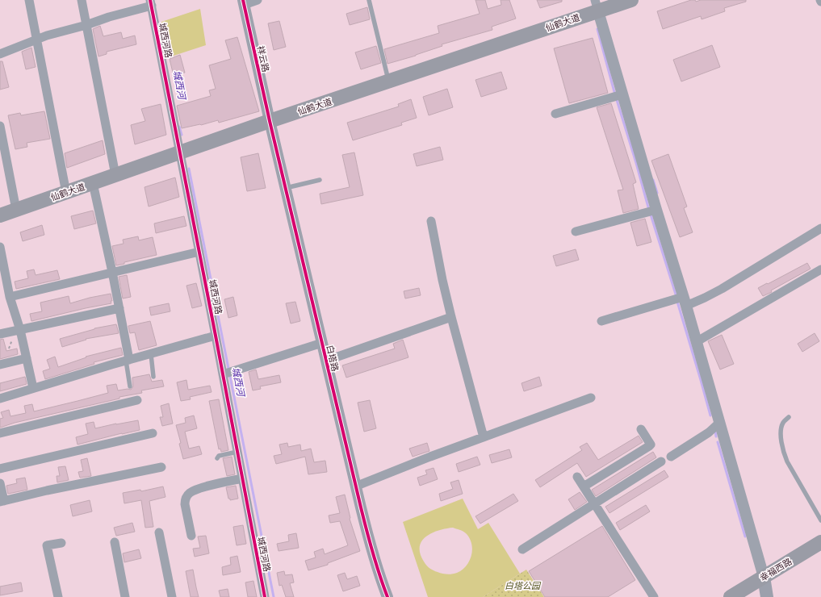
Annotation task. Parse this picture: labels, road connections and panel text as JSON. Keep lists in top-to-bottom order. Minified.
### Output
{"streets":{"main road":["仙鹤大道","幸福西路"],"street":["城西河路","祥云路","白塔路"]},"crossings":[["仙鹤大道","城西河路"],["仙鹤大道","祥云路"],["仙鹤大道","白塔路"],["祥云路","白塔路"]],"water":["城西河"],"parks":["白塔公园"]}
